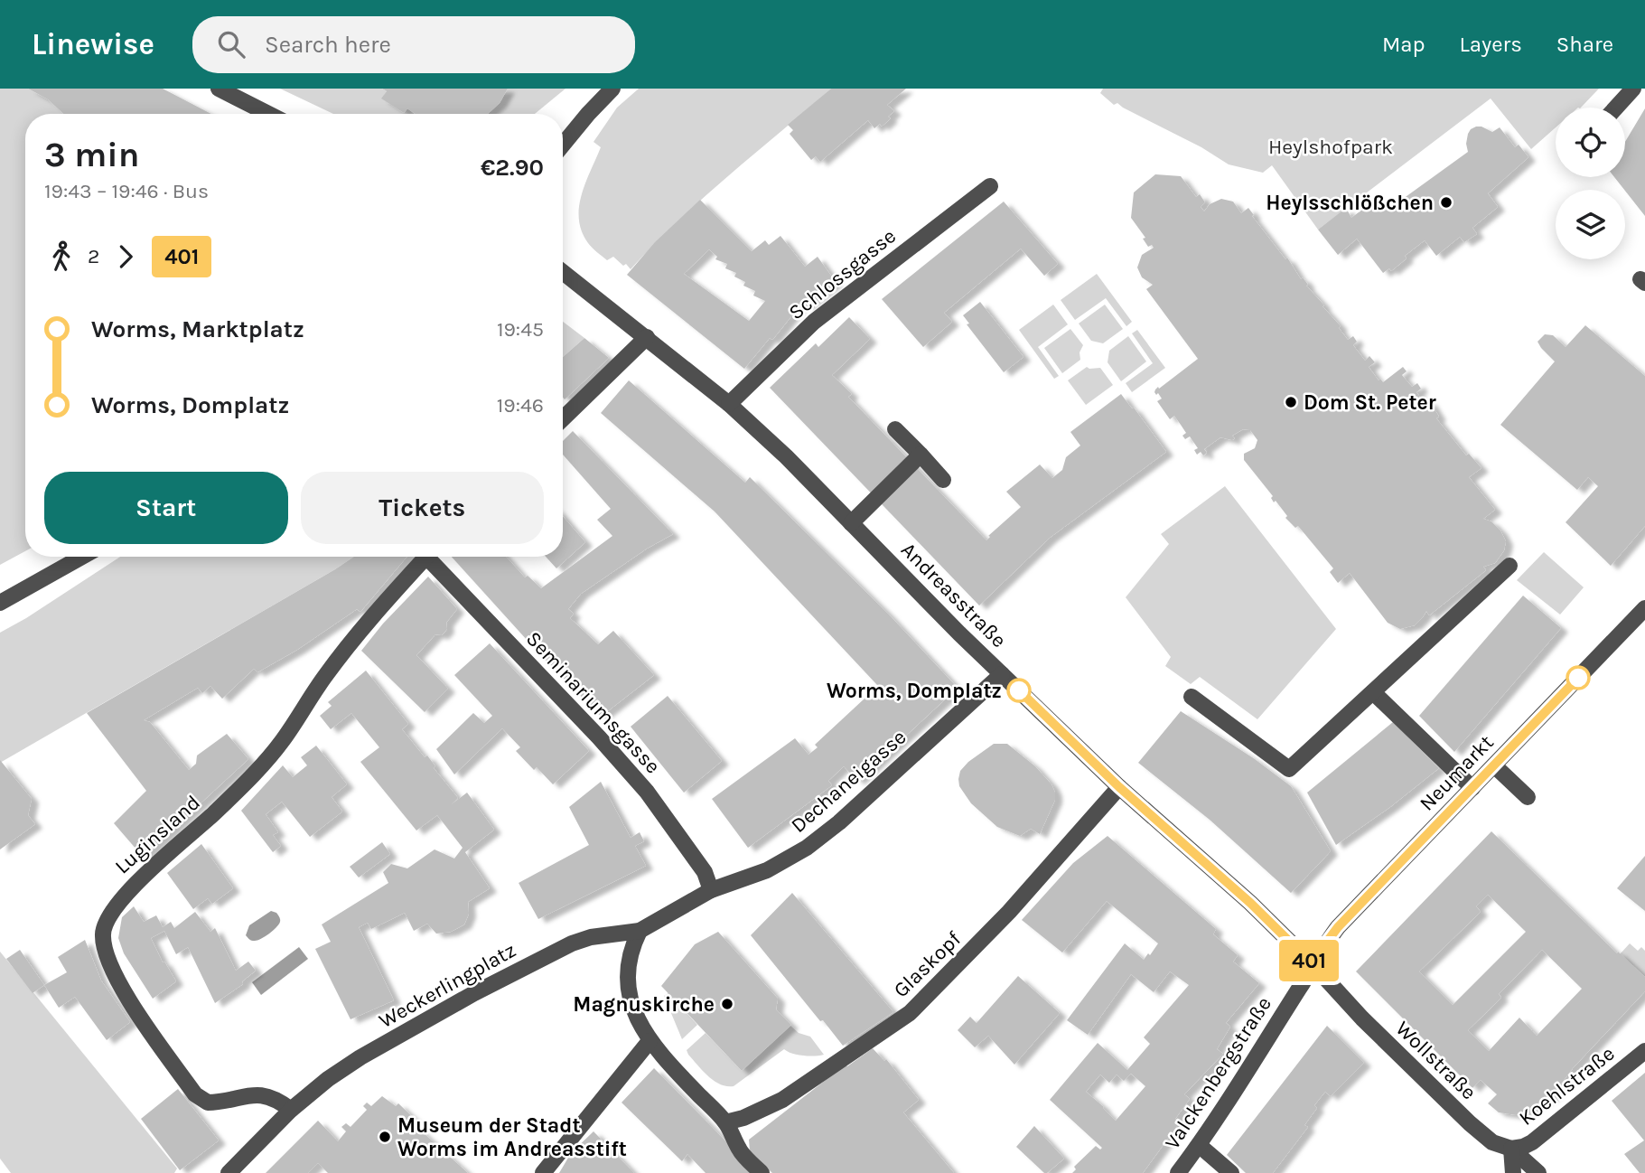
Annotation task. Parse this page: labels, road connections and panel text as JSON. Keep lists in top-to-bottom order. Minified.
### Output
{"streets":{"street":["Schlossgasse","Andreasstraße","Seminariumsgasse","Neumarkt","Dechaneigasse","Luginsland","Glaskopf","Weckerlingplatz","Wollstraße","Valckenbergstraße","Koehlstraße"]},"crossings":[["Schlossgasse","Andreasstraße"],["Andreasstraße","Neumarkt"],["Andreasstraße","Dechaneigasse"],["Andreasstraße","Glaskopf"],["Andreasstraße","Wollstraße"],["Andreasstraße","Valckenbergstraße"],["Seminariumsgasse","Dechaneigasse"],["Neumarkt","Wollstraße"],["Neumarkt","Valckenbergstraße"],["Dechaneigasse","Weckerlingplatz"],["Luginsland","Weckerlingplatz"],["Wollstraße","Valckenbergstraße"],["Wollstraße","Koehlstraße"]],"parks":["Heylshofpark"],"places":["Heylsschlößchen","Dom St. Peter","Worms, Domplatz","Magnuskirche","Museum der Stadt Worms im Andreasstift"],"lines":["bus line 401"],"page":{"header":"Linewise","search":"Search here","nav":["Map","Layers","Share"],"on_map":"401","heading":["3 min","19:43 – 19:46 · Bus","€2.90"],"legs":["2","401"],"list":[{"name":"Worms, Marktplatz","value":"19:45"},{"name":"Worms, Domplatz","value":"19:46"}],"buttons":["Start","Tickets"]}}
